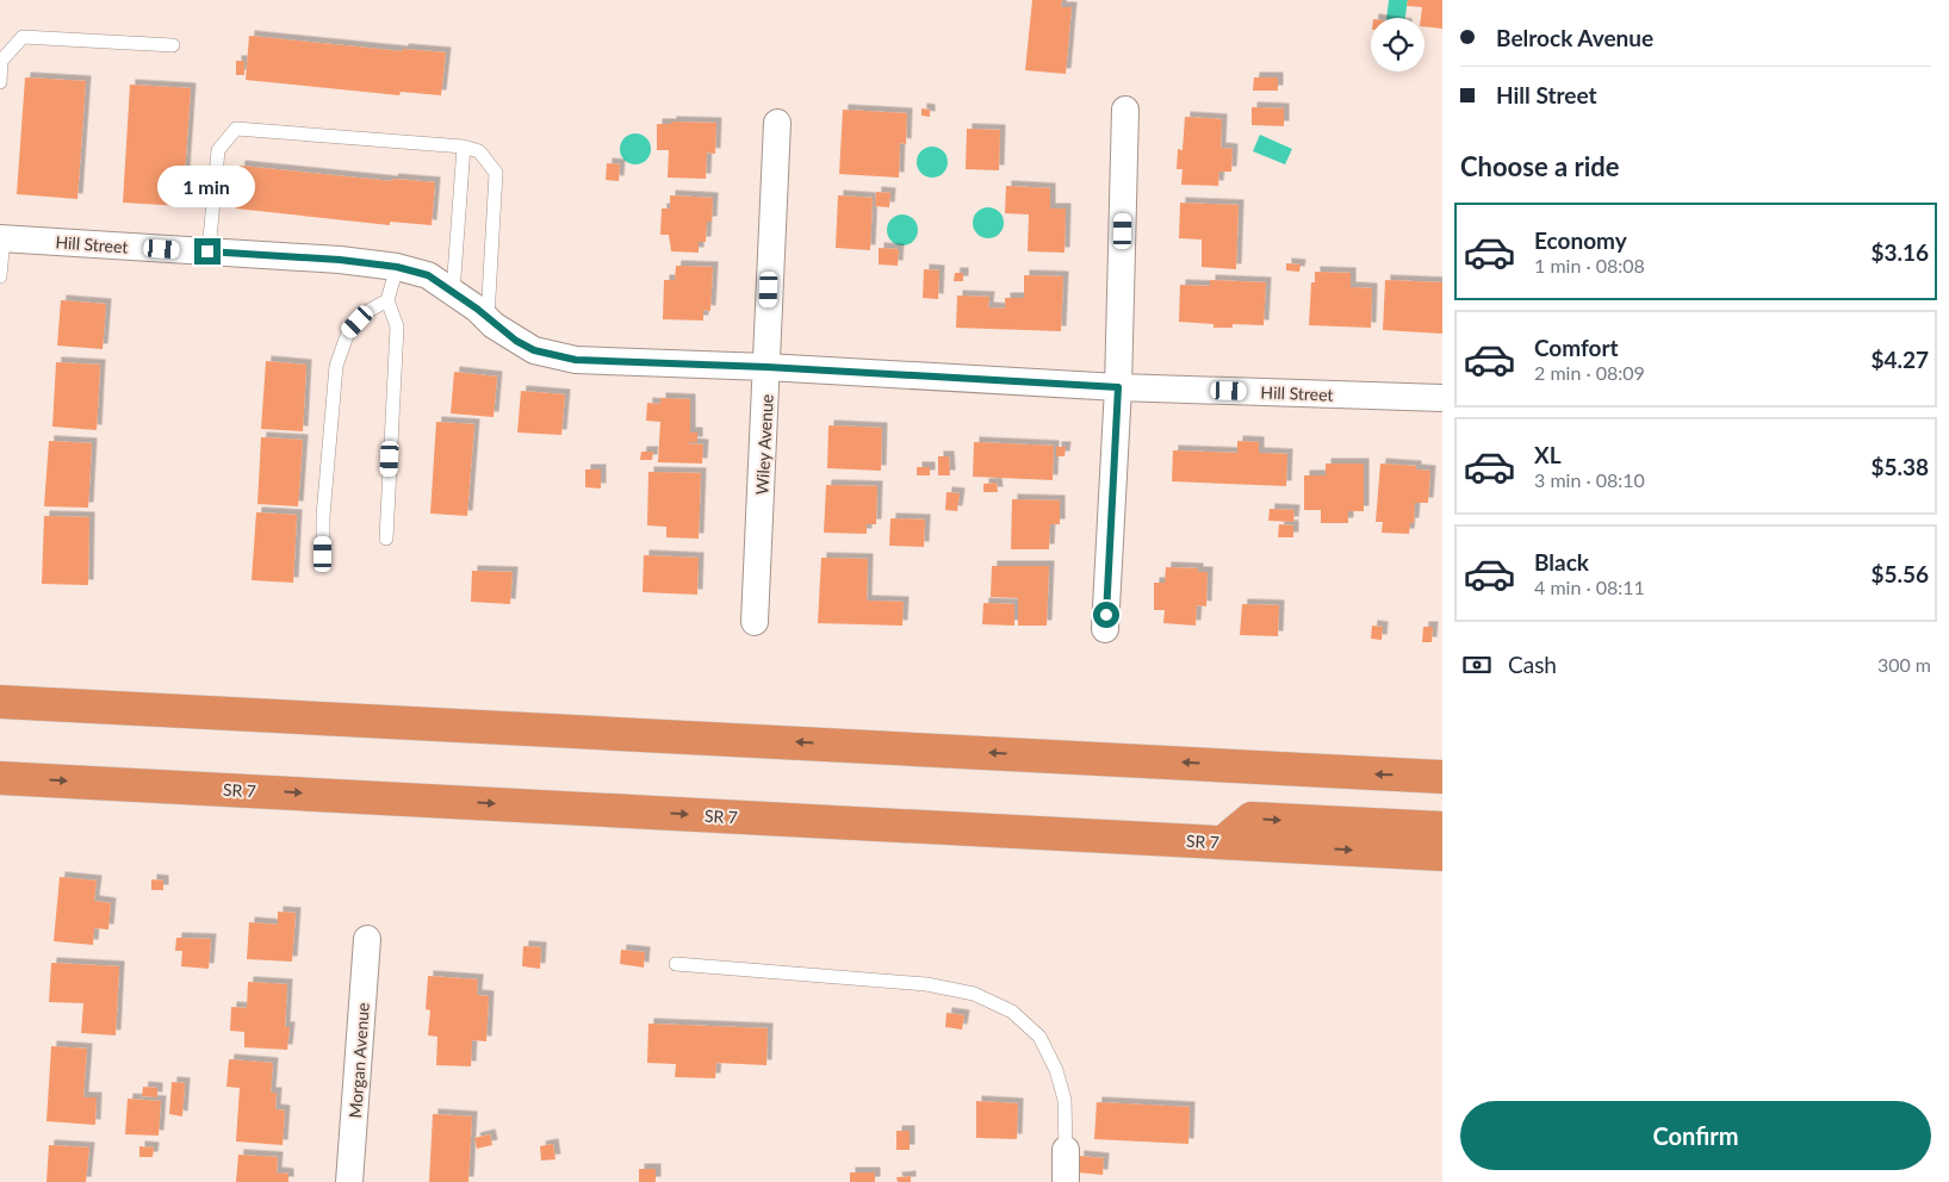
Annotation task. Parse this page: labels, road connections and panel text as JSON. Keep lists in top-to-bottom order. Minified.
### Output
{"streets":{"highway":["SR 7"],"street":["Hill Street","Wiley Avenue","Morgan Avenue"]},"crossings":[["Hill Street","Wiley Avenue"]],"page":{"banner":["Belrock Avenue","Hill Street"],"heading":"Choose a ride","bubble":"1 min","list":[{"name":"Economy","note":"1 min · 08:08","value":"$3.16"},{"name":"Comfort","note":"2 min · 08:09","value":"$4.27"},{"name":"XL","note":"3 min · 08:10","value":"$5.38"},{"name":"Black","note":"4 min · 08:11","value":"$5.56"}],"pay":["Cash","300 m"],"buttons":"Confirm"}}
